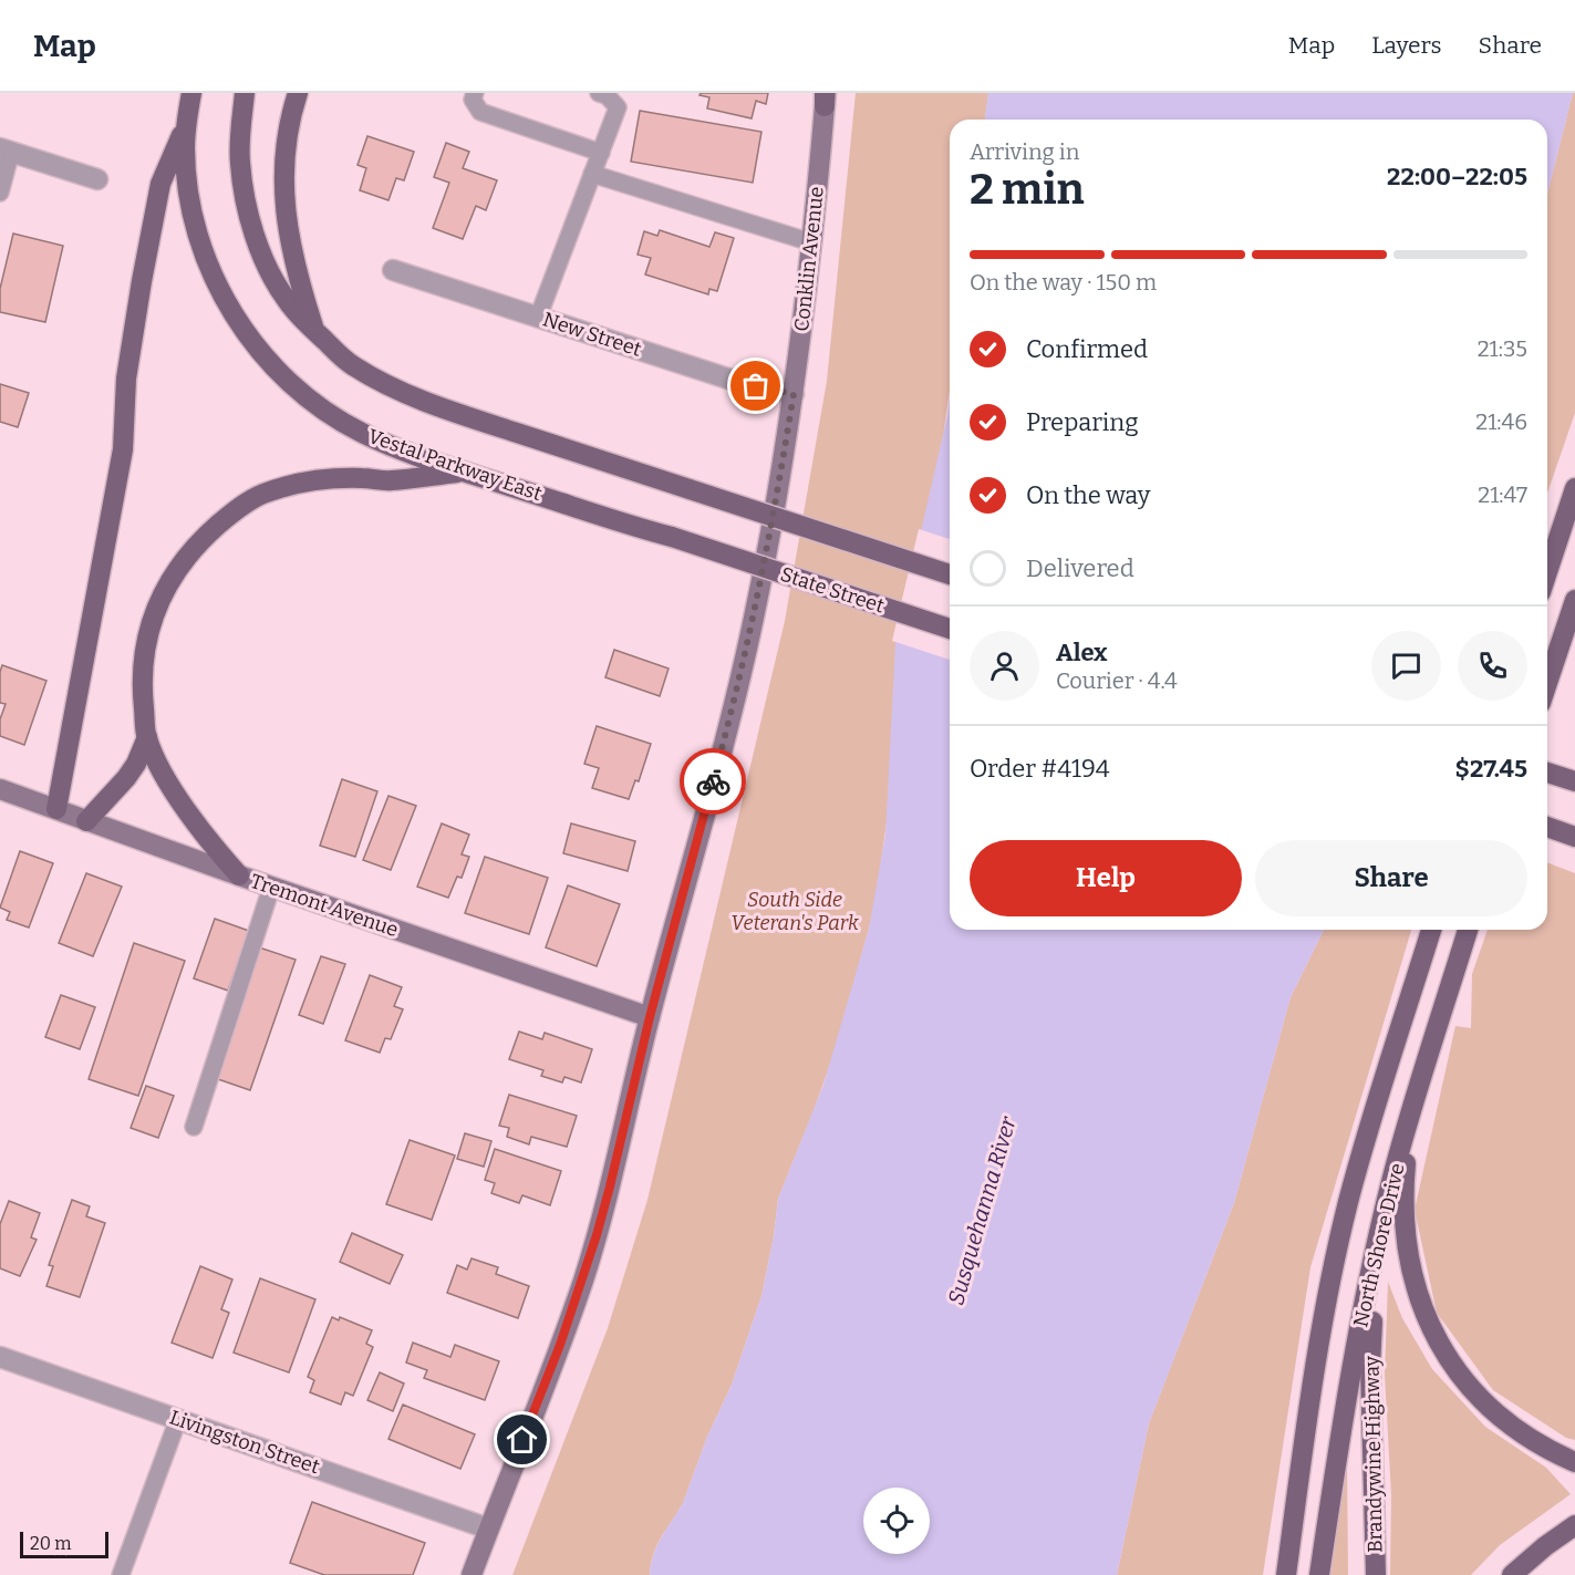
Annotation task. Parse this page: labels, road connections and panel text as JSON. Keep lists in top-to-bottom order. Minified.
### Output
{"streets":{"main road":["Conklin Avenue","Vestal Parkway East","State Street","Tremont Avenue","North Shore Drive","Brandywine Highway"],"street":["New Street","Livingston Street"]},"crossings":[["Conklin Avenue","New Street"],["Conklin Avenue","Tremont Avenue"],["Conklin Avenue","Livingston Street"],["Vestal Parkway East","State Street"],["North Shore Drive","Brandywine Highway"]],"water":["Susquehanna River"],"parks":["South Side Veteran's Park"],"scale_bar":"20 m","page":{"header":"Map","nav":["Map","Layers","Share"],"heading":["2 min","Arriving in","22:00–22:05"],"panel":["Alex","Courier · 4.4","Order #4194","$27.45"],"bar":"On the way · 150 m","list":[["Confirmed","21:35"],["Preparing","21:46"],["On the way","21:47"],"Delivered"],"buttons":["Help","Share"],"scale":"20 m"}}
